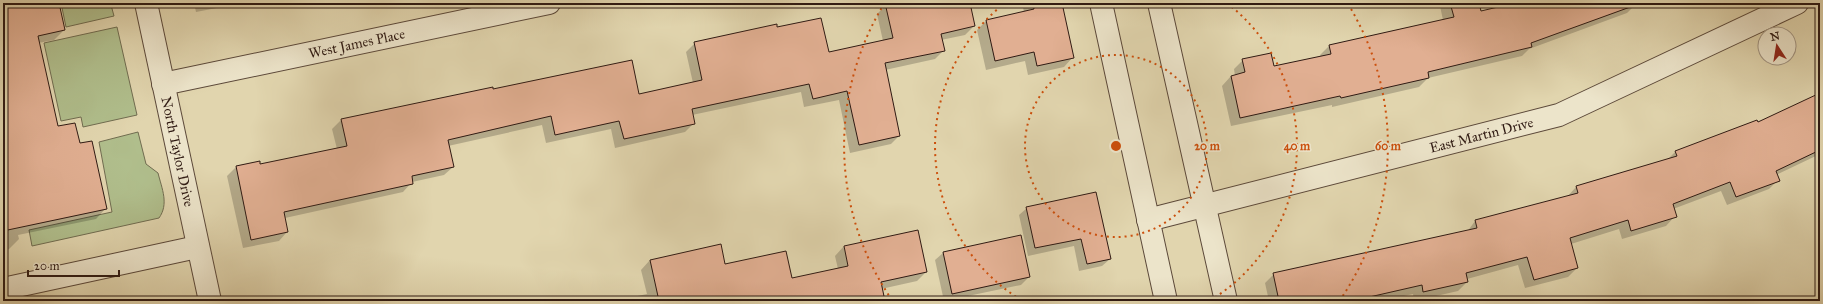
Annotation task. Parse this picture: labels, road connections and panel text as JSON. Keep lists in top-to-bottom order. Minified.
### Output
{"streets":{"street":["West James Place","East Martin Drive","North Taylor Drive"]},"crossings":[["West James Place","North Taylor Drive"]],"scale_bar":"20 m","north":"top","rings":["20 m","40 m","60 m"]}
